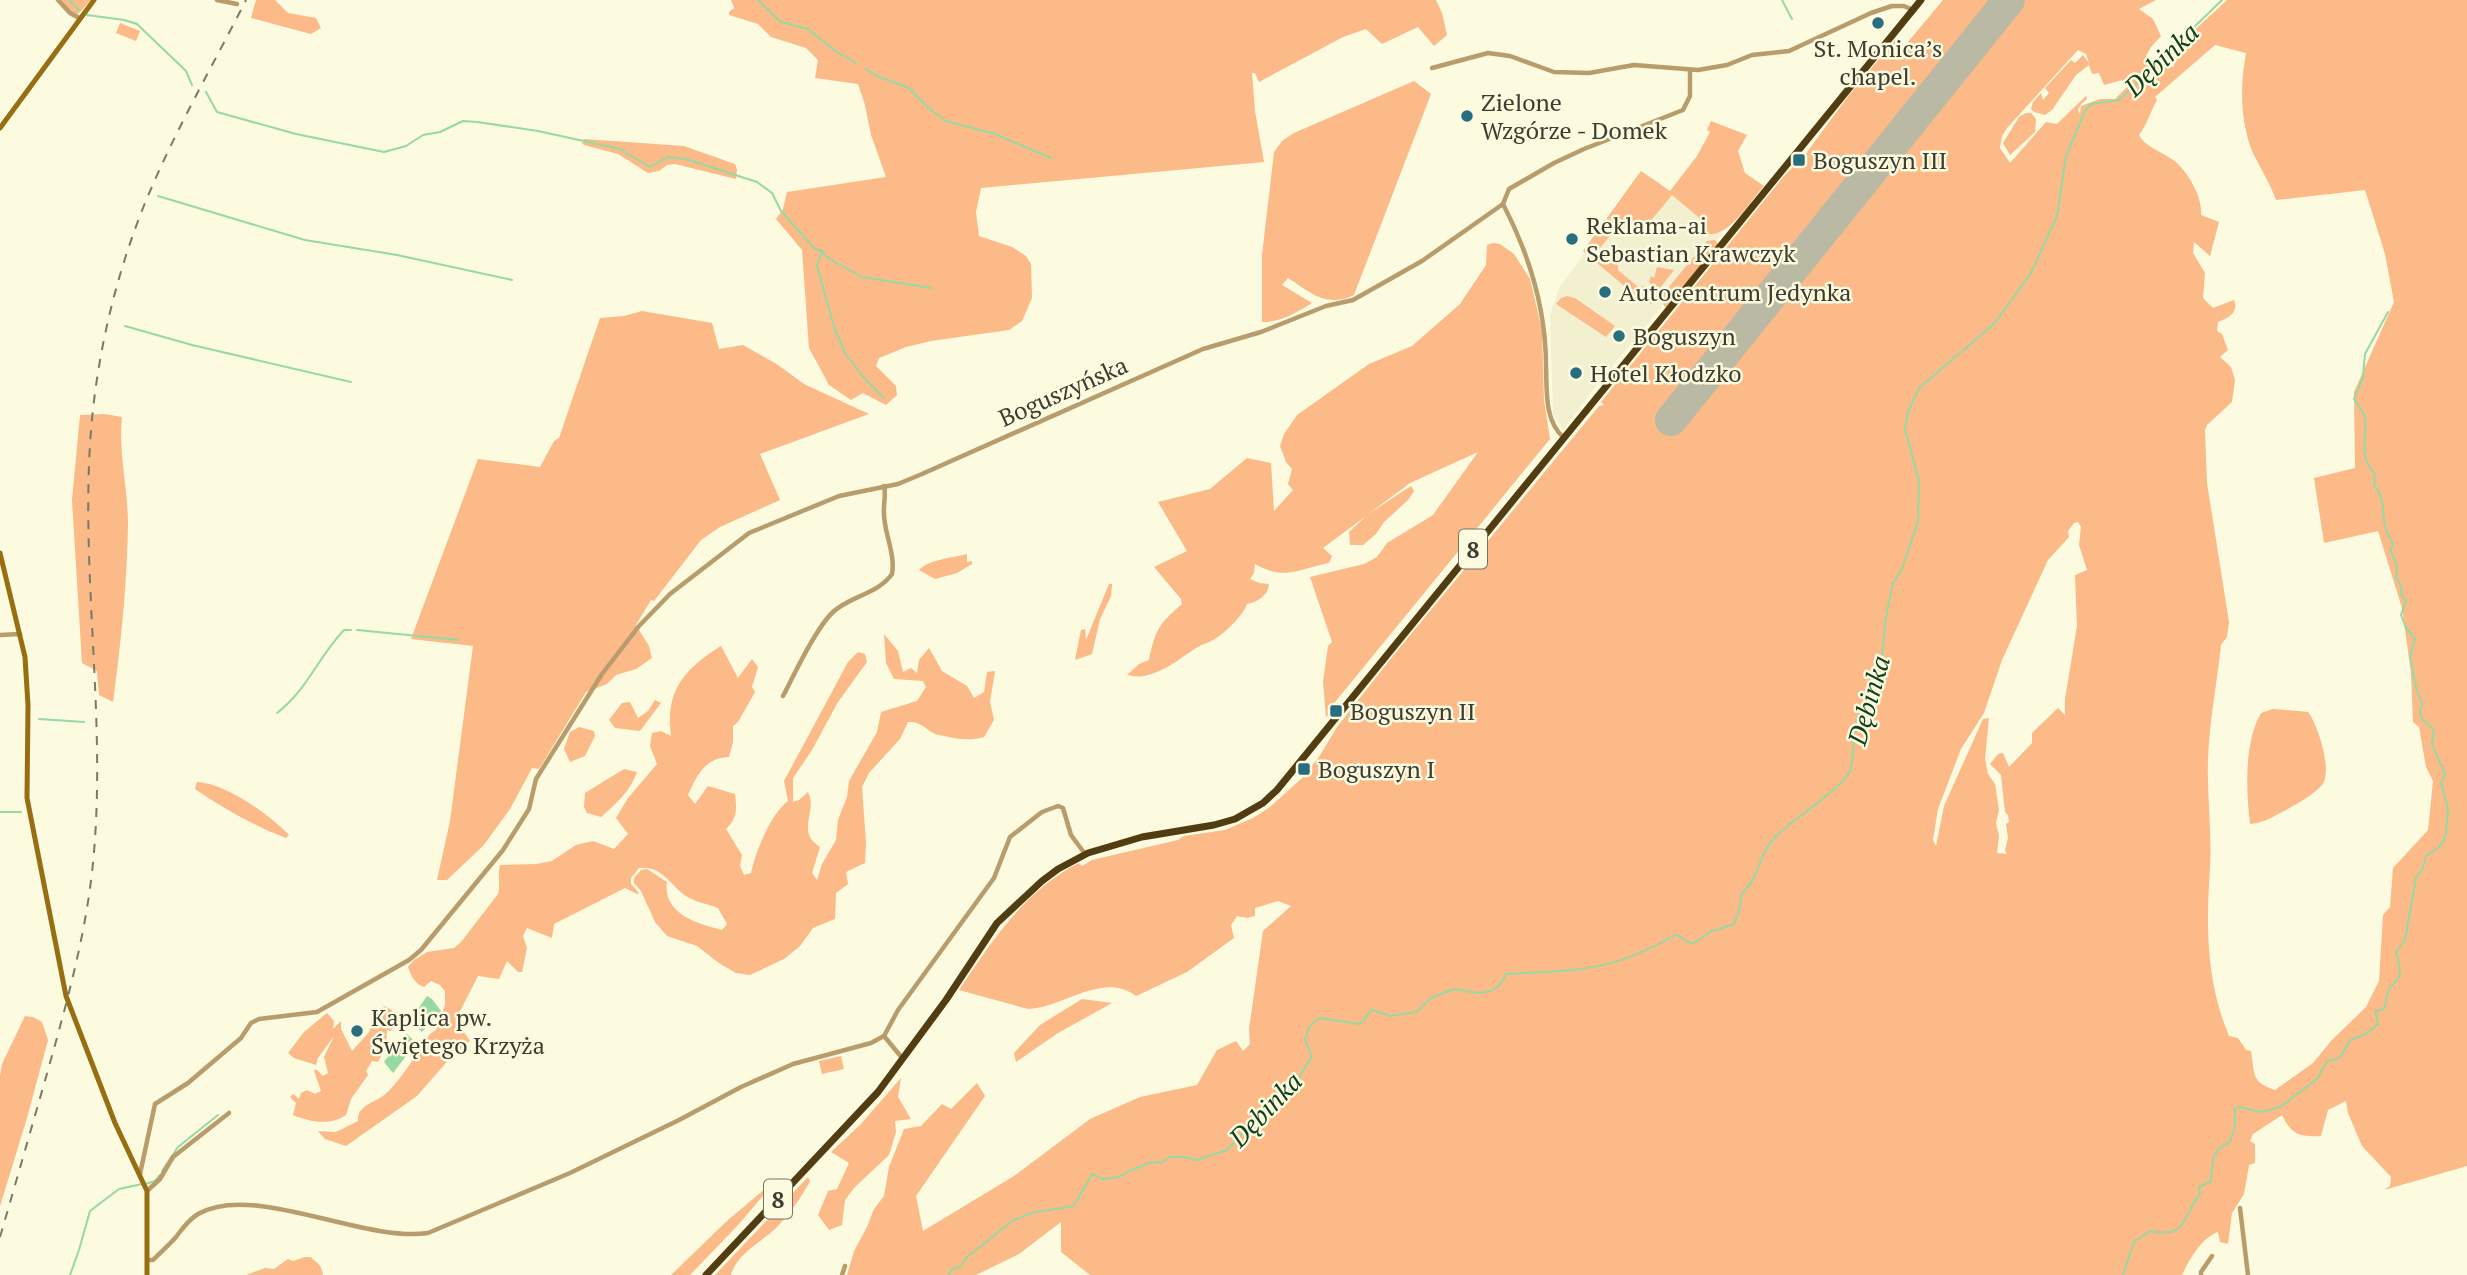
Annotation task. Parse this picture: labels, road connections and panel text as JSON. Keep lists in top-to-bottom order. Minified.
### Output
{"streets":{"highway":["8"],"street":["Boguszyńska"]},"water":["Dębinka"],"places":{"other":["St. Monica’s chapel.","Zielone Wzgórze - Domek","Reklama-ai Sebastian Krawczyk","Autocentrum Jedynka","Boguszyn","Hotel Kłodzko","Kaplica pw. Świętego Krzyża"],"transit":["Boguszyn III","Boguszyn II","Boguszyn I"]}}
